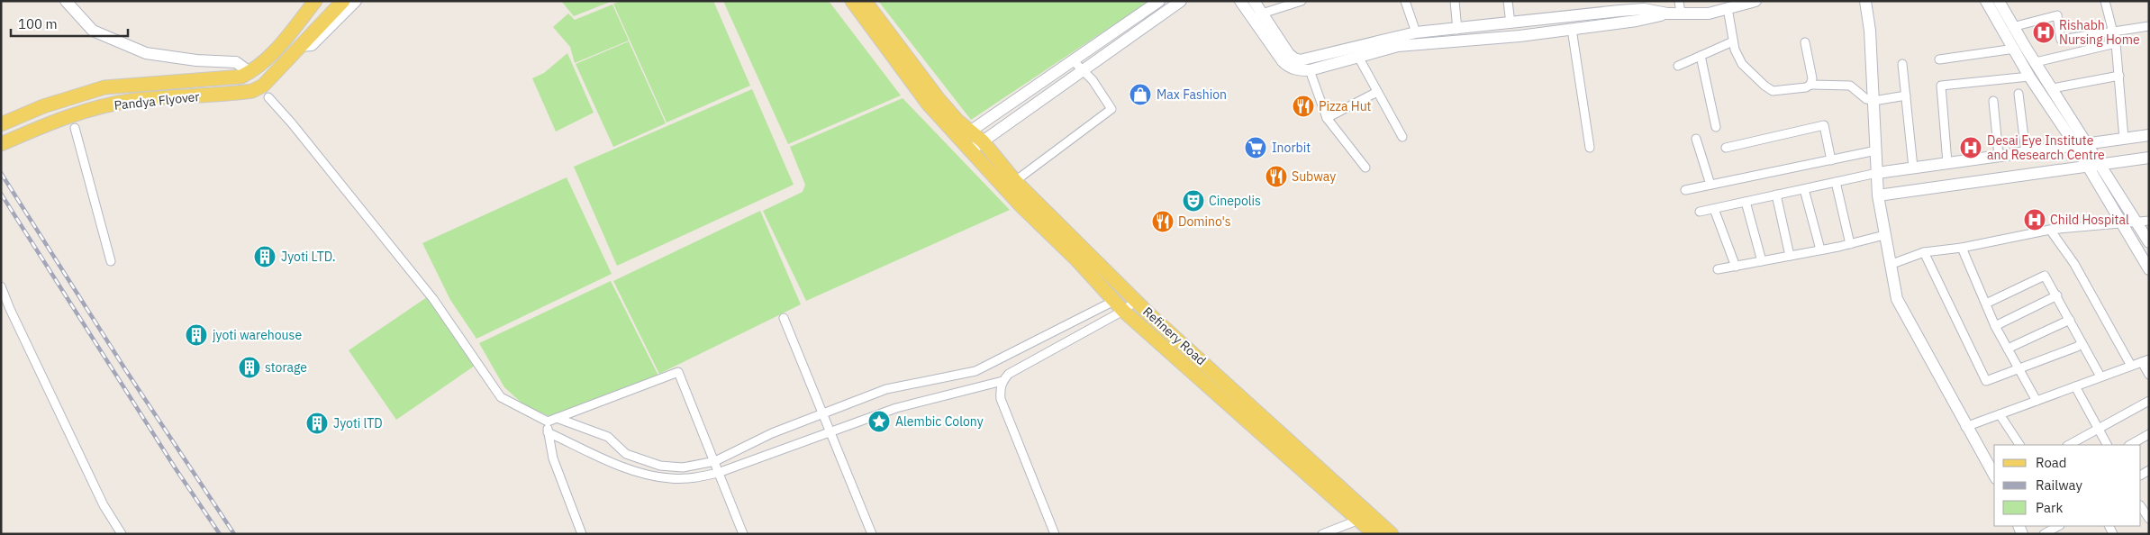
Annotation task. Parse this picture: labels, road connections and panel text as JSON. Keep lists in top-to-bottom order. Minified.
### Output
{"streets":{"main road":["Pandya Flyover","Refinery Road"]},"places":{"hospital":["Rishabh Nursing Home","Desai Eye Institute and Research Centre","Child Hospital"],"shop":["Max Fashion"],"restaurant":["Pizza Hut","Subway","Domino's"],"supermarket":["Inorbit"],"theatre":["Cinepolis"],"building":["Jyoti LTD.","jyoti warehouse","storage","Jyoti lTD"],"place":["Alembic Colony"]},"legend":["Road","Railway","Park"],"scale_bar":"100 m"}
